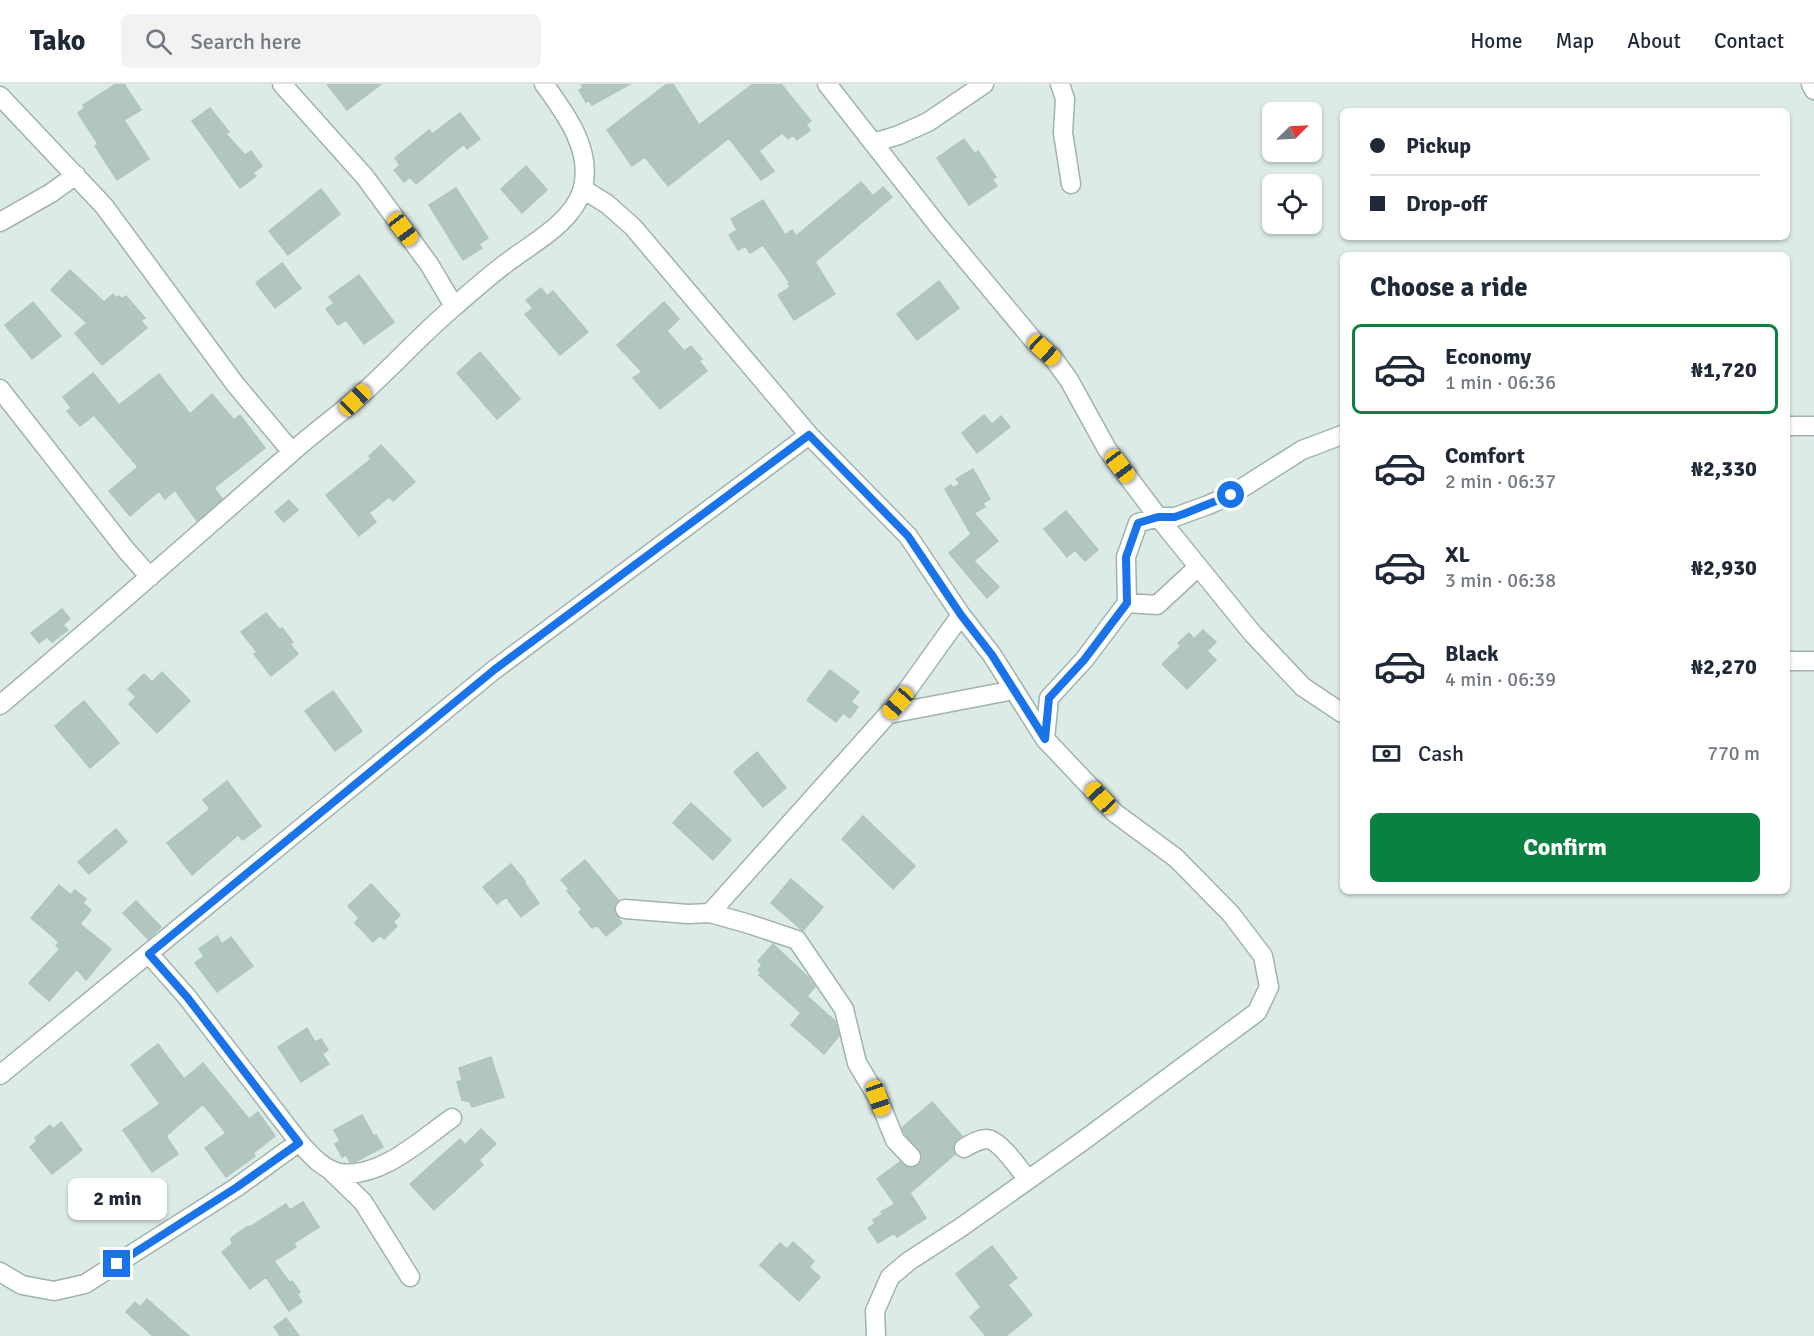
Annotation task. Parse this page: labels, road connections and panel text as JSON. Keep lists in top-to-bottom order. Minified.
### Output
{"north":"top right","page":{"header":"Tako","search":"Search here","nav":["Home","Map","About","Contact"],"banner":["Pickup","Drop-off"],"heading":"Choose a ride","list":[{"name":"Economy","note":"1 min · 06:36","value":"₦1,720"},{"name":"Comfort","note":"2 min · 06:37","value":"₦2,330"},{"name":"XL","note":"3 min · 06:38","value":"₦2,930"},{"name":"Black","note":"4 min · 06:39","value":"₦2,270"}],"pay":["Cash","770 m"],"buttons":"Confirm","bubble":"2 min"}}
